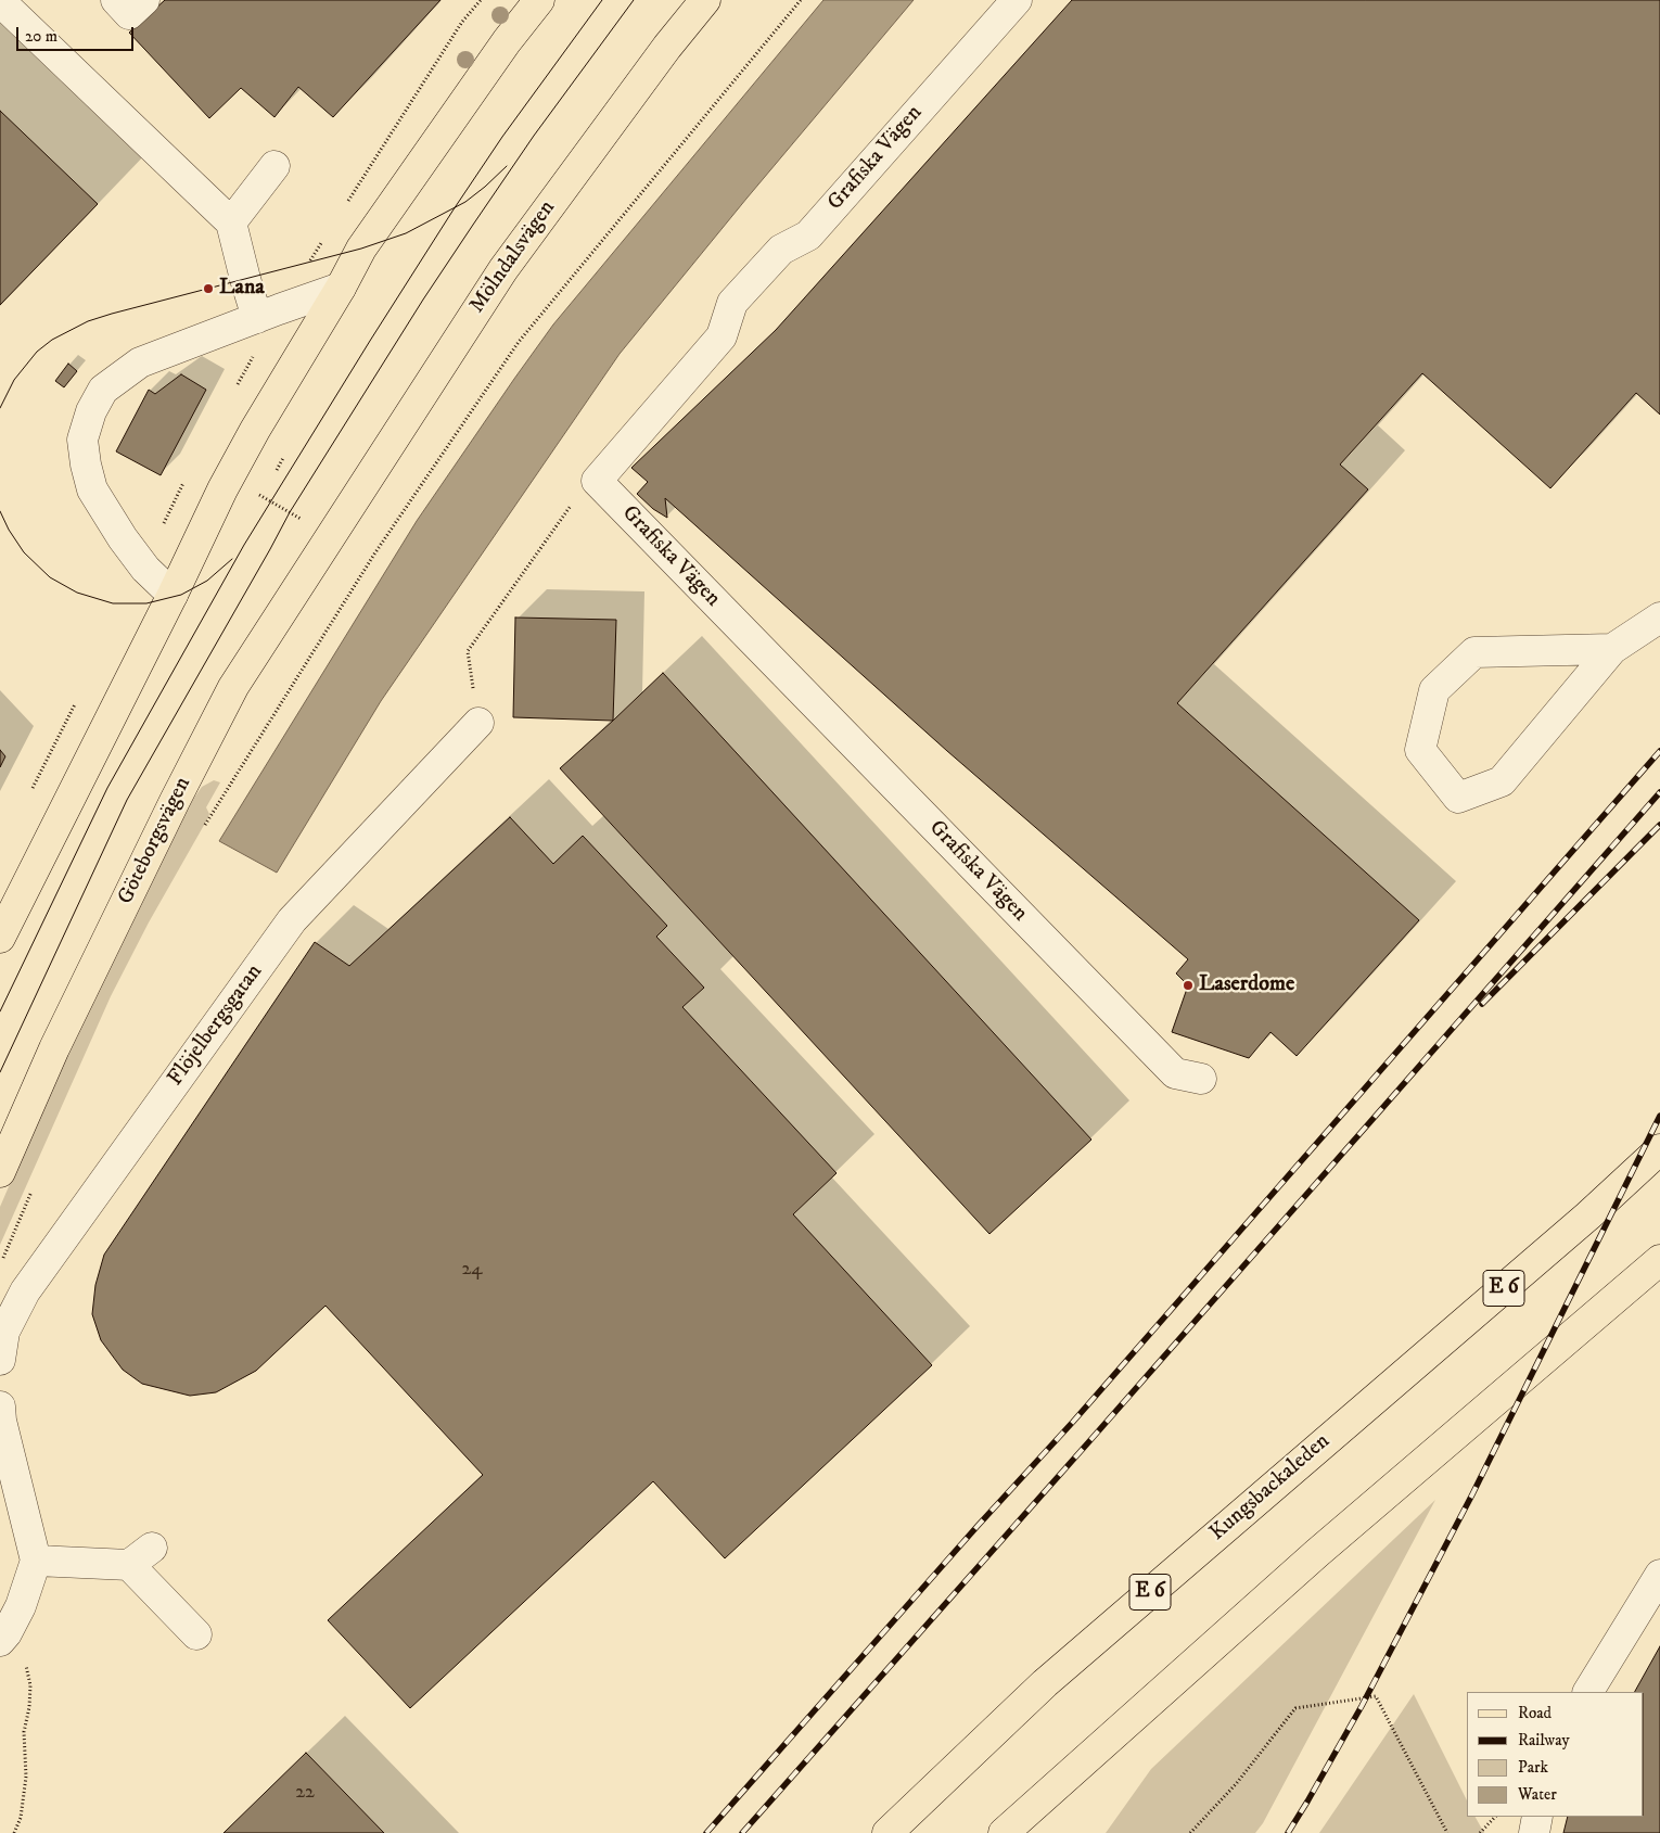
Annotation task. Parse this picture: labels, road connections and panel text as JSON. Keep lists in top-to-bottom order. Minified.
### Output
{"streets":{"main road":["Mölndalsvägen","Göteborgsvägen","E 6","Kungsbackaleden"],"street":["Grafiska Vägen","Flöjelbergsgatan"]},"crossings":[["Mölndalsvägen","Göteborgsvägen"]],"places":["Lana","Laserdome"],"house_numbers":["24","22"],"legend":["Road","Railway","Park","Water"],"scale_bar":"20 m"}
